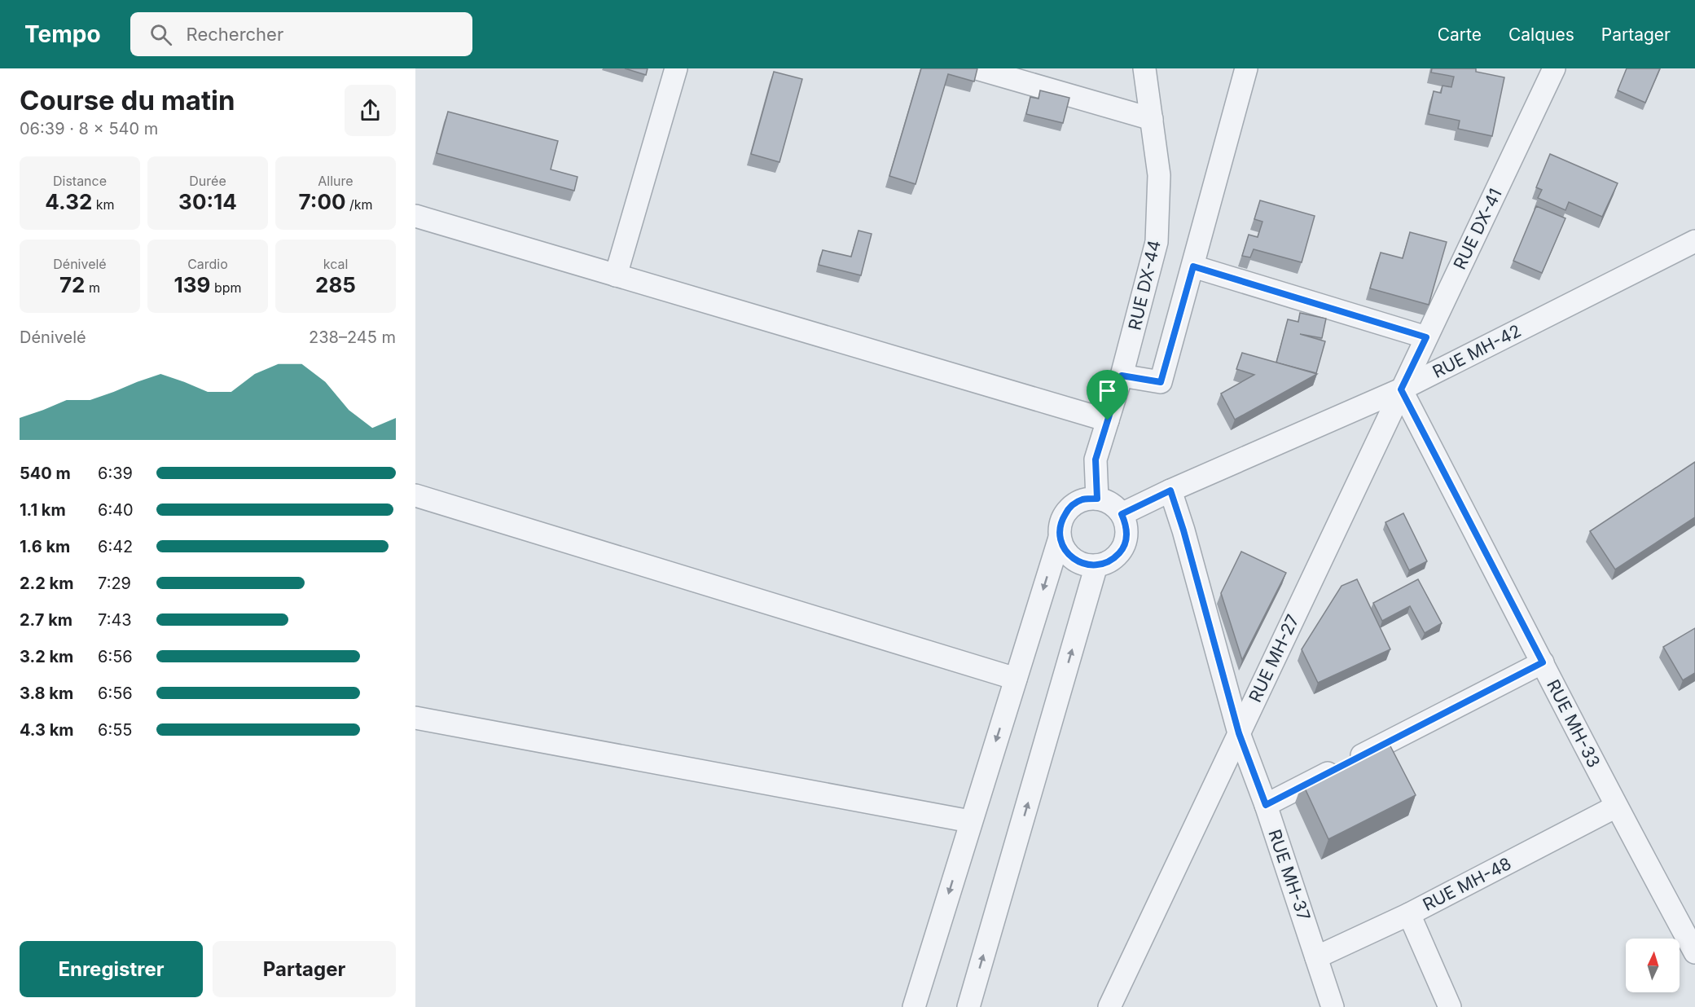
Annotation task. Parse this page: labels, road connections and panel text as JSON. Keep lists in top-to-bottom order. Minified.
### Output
{"streets":{"street":["RUE DX-41","RUE DX-44","RUE MH-42","RUE MH-27","RUE MH-33","RUE MH-37","RUE MH-48"]},"crossings":[["RUE DX-41","RUE MH-42"],["RUE DX-41","RUE MH-27"],["RUE DX-41","RUE MH-33"],["RUE DX-44","RUE MH-42"],["RUE MH-42","RUE MH-27"],["RUE MH-42","RUE MH-33"],["RUE MH-42","RUE MH-37"],["RUE MH-27","RUE MH-33"],["RUE MH-27","RUE MH-37"],["RUE MH-33","RUE MH-48"],["RUE MH-37","RUE MH-48"]],"north":"top","page":{"header":"Tempo","search":"Rechercher","nav":["Carte","Calques","Partager"],"heading":["Course du matin","06:39 · 8 × 540 m"],"stats":[["Distance","4.32 km"],["Durée","30:14"],["Allure","7:00 /km"],["Dénivelé","72 m"],["Cardio","139 bpm"],["kcal","285"]],"chart":["Dénivelé","238–245 m"],"list":[{"name":"540 m","note":"6:39"},{"name":"1.1 km","note":"6:40"},{"name":"1.6 km","note":"6:42"},{"name":"2.2 km","note":"7:29"},{"name":"2.7 km","note":"7:43"},{"name":"3.2 km","note":"6:56"},{"name":"3.8 km","note":"6:56"},{"name":"4.3 km","note":"6:55"}],"buttons":["Enregistrer","Partager"]}}
